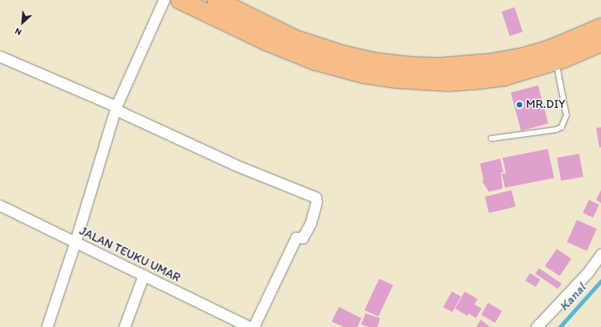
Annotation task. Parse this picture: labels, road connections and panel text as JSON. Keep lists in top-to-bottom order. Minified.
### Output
{"streets":{"street":["JALAN TEUKU UMAR"]},"water":["Kanal"],"places":["MR.DIY"],"north":"bottom left"}
